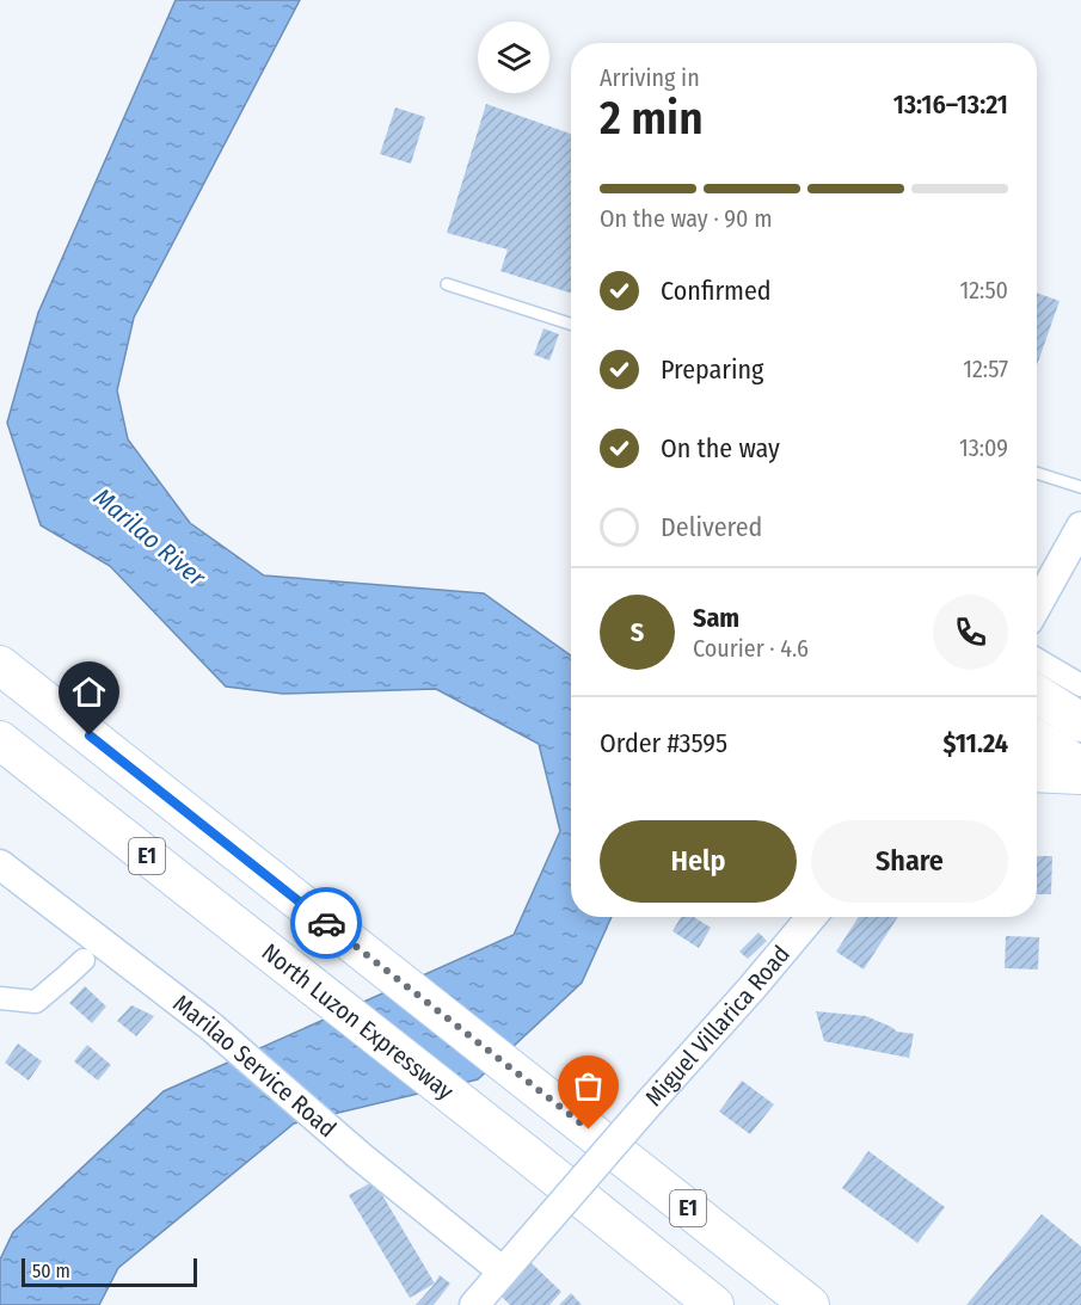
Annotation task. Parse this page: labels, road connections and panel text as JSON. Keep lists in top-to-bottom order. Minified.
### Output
{"streets":{"highway":["E1","North Luzon Expressway"],"street":["Miguel Villarica Road","Marilao Service Road"]},"crossings":[["Miguel Villarica Road","Marilao Service Road"]],"water":["Marilao River"],"scale_bar":"50 m","page":{"heading":["2 min","Arriving in","13:16–13:21"],"panel":["Sam","Courier · 4.6","Order #3595","$11.24"],"bar":"On the way · 90 m","list":[["Confirmed","12:50"],["Preparing","12:57"],["On the way","13:09"],"Delivered"],"round":"S","buttons":["Help","Share"],"scale":"50 m"}}
